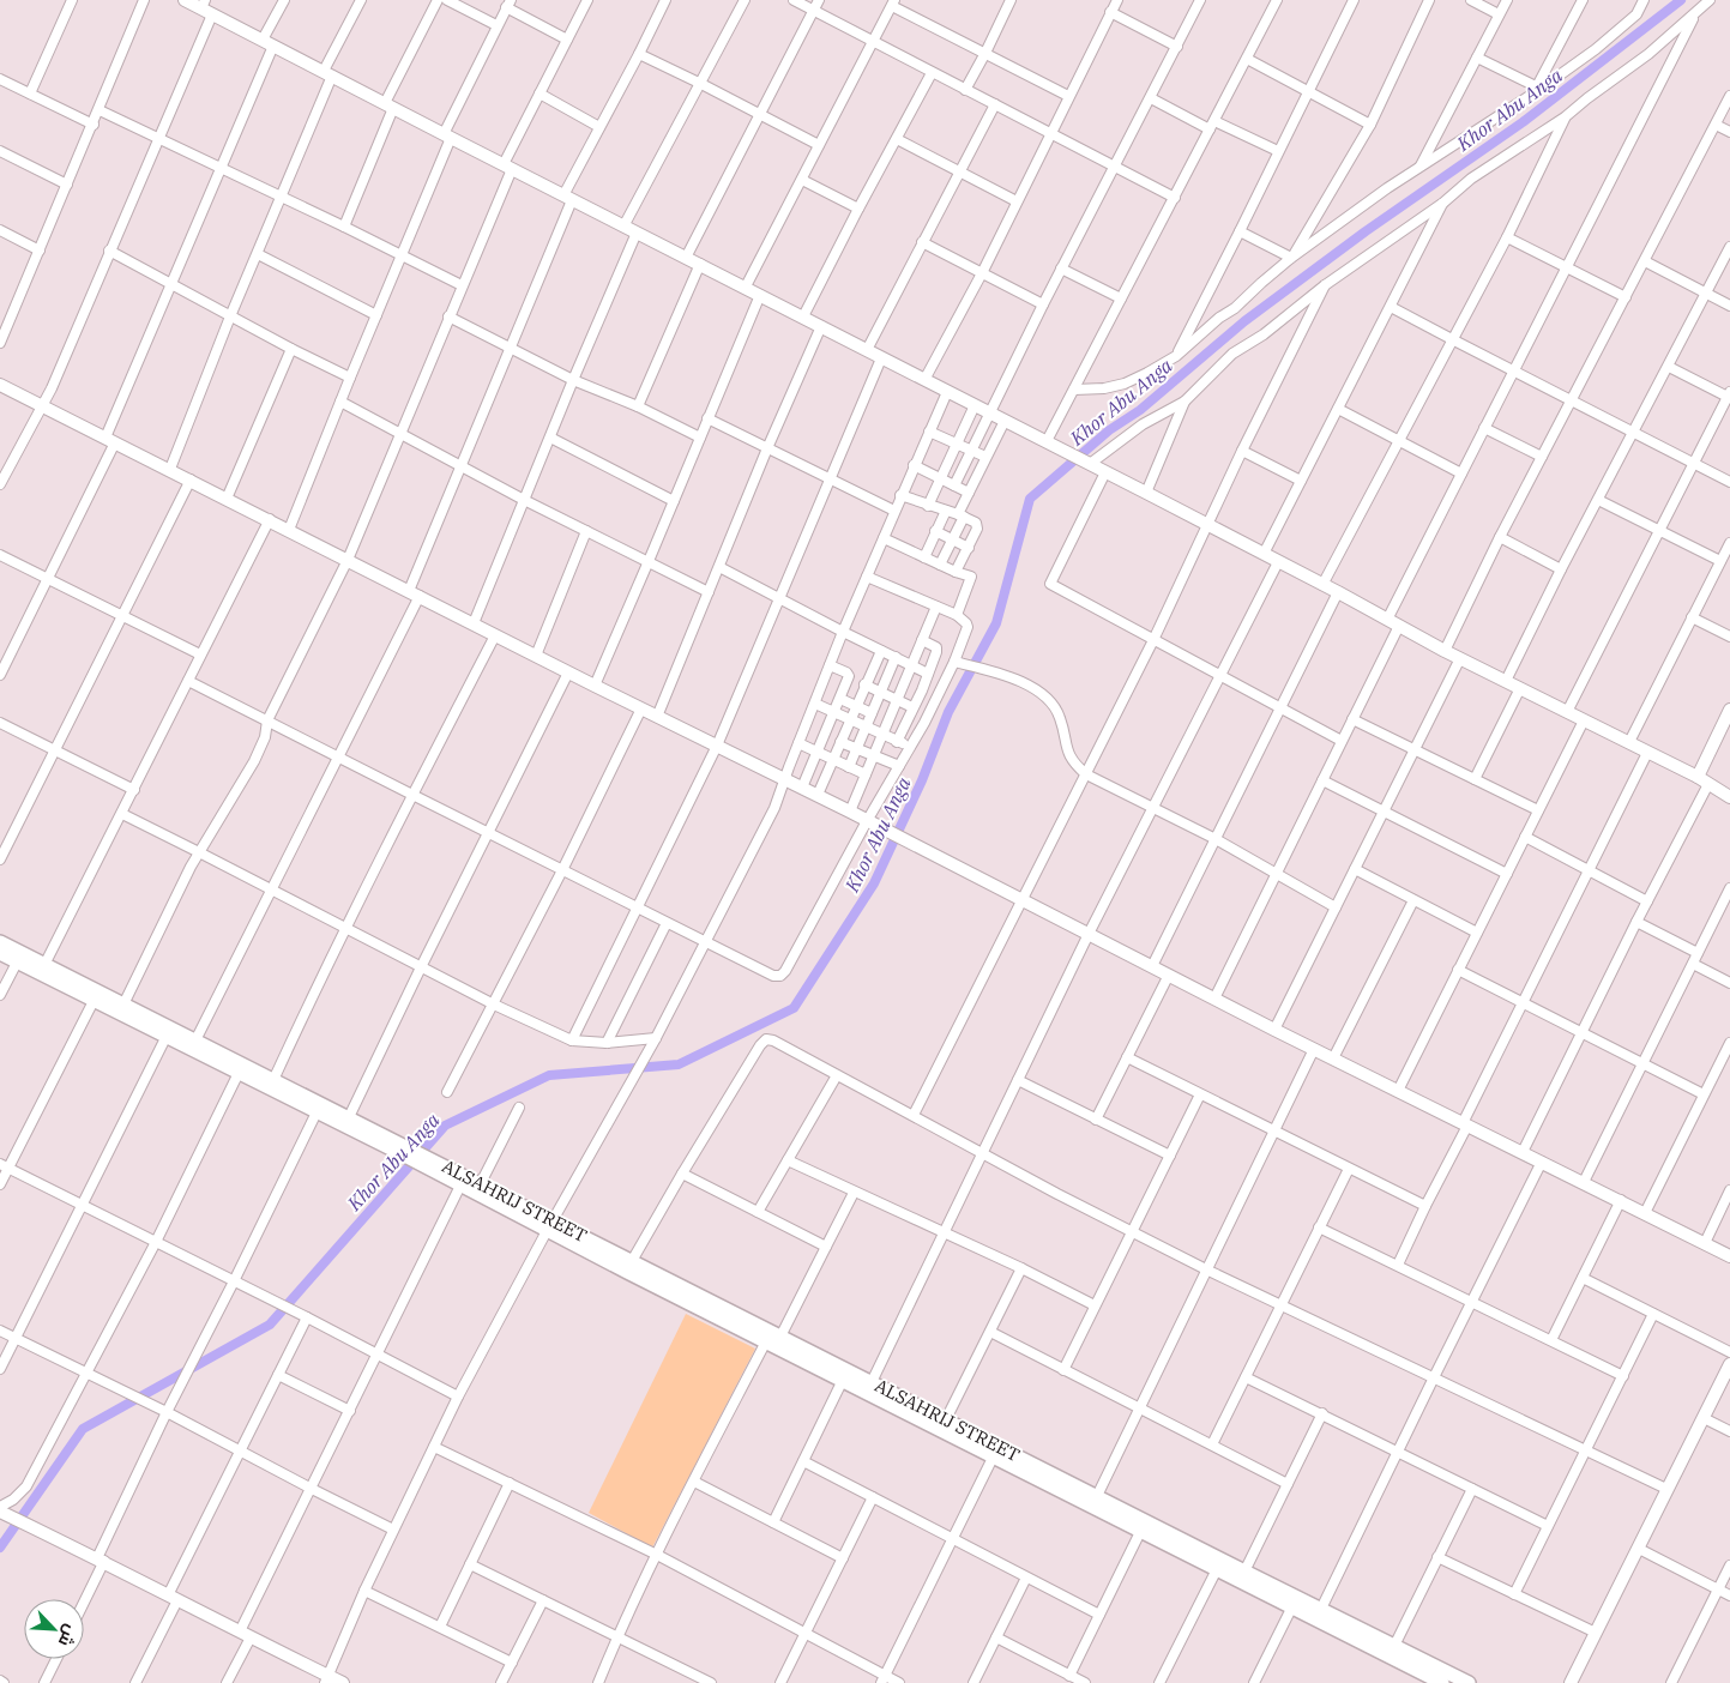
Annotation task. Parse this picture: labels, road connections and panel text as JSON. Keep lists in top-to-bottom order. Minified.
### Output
{"streets":{"main road":["ALSAHRIJ STREET"]},"water":["Khor Abu Anga"],"north":"bottom right"}
